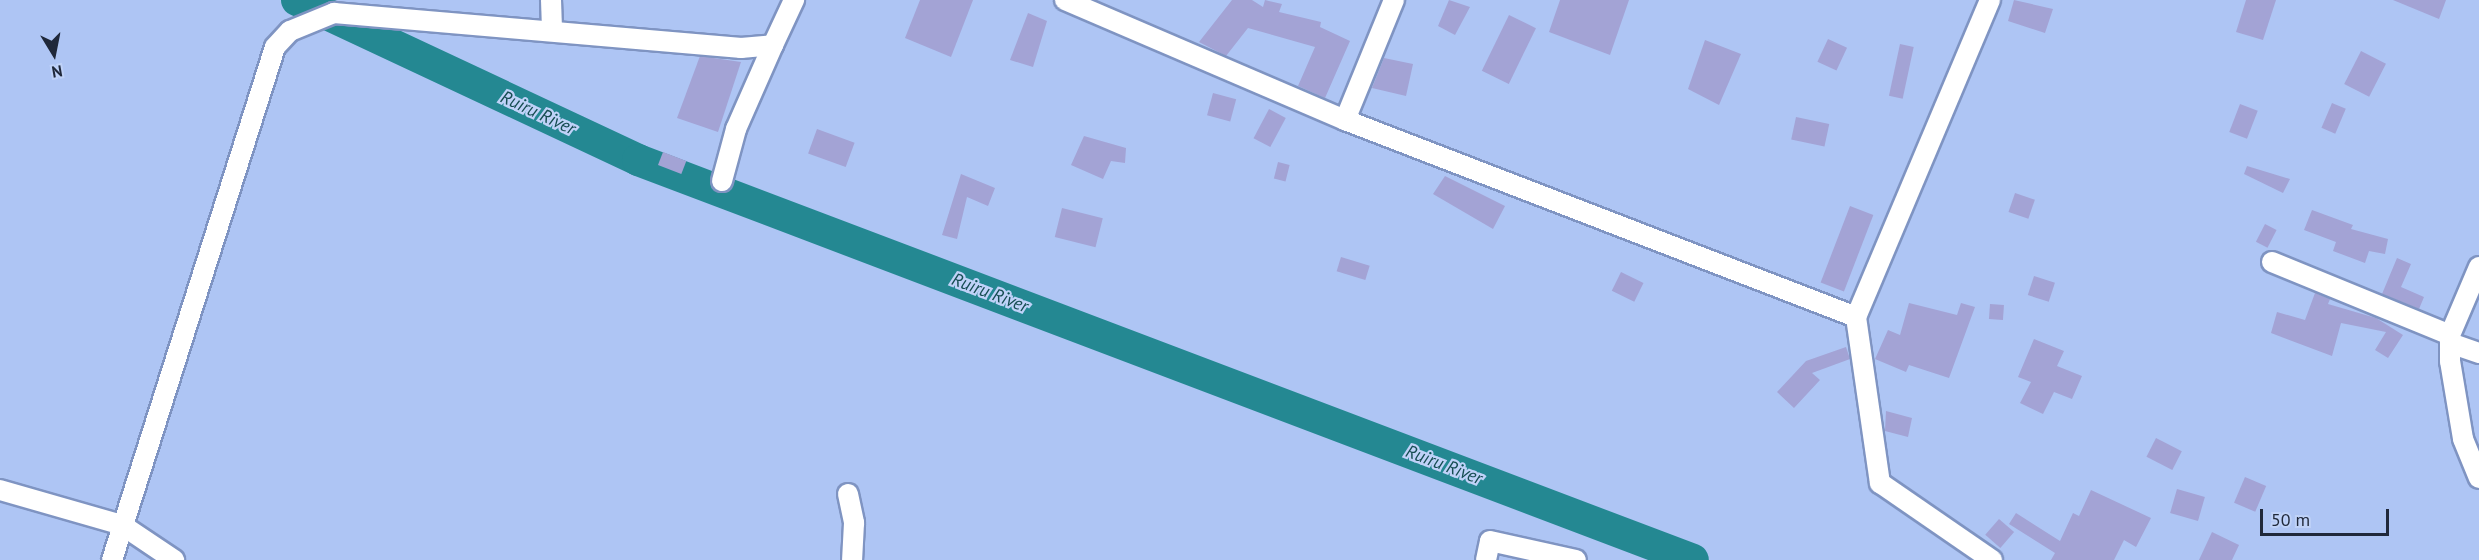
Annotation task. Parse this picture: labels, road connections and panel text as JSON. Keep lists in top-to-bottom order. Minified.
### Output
{"water":["Ruiru River"],"scale_bar":"50 m","north":"bottom"}
